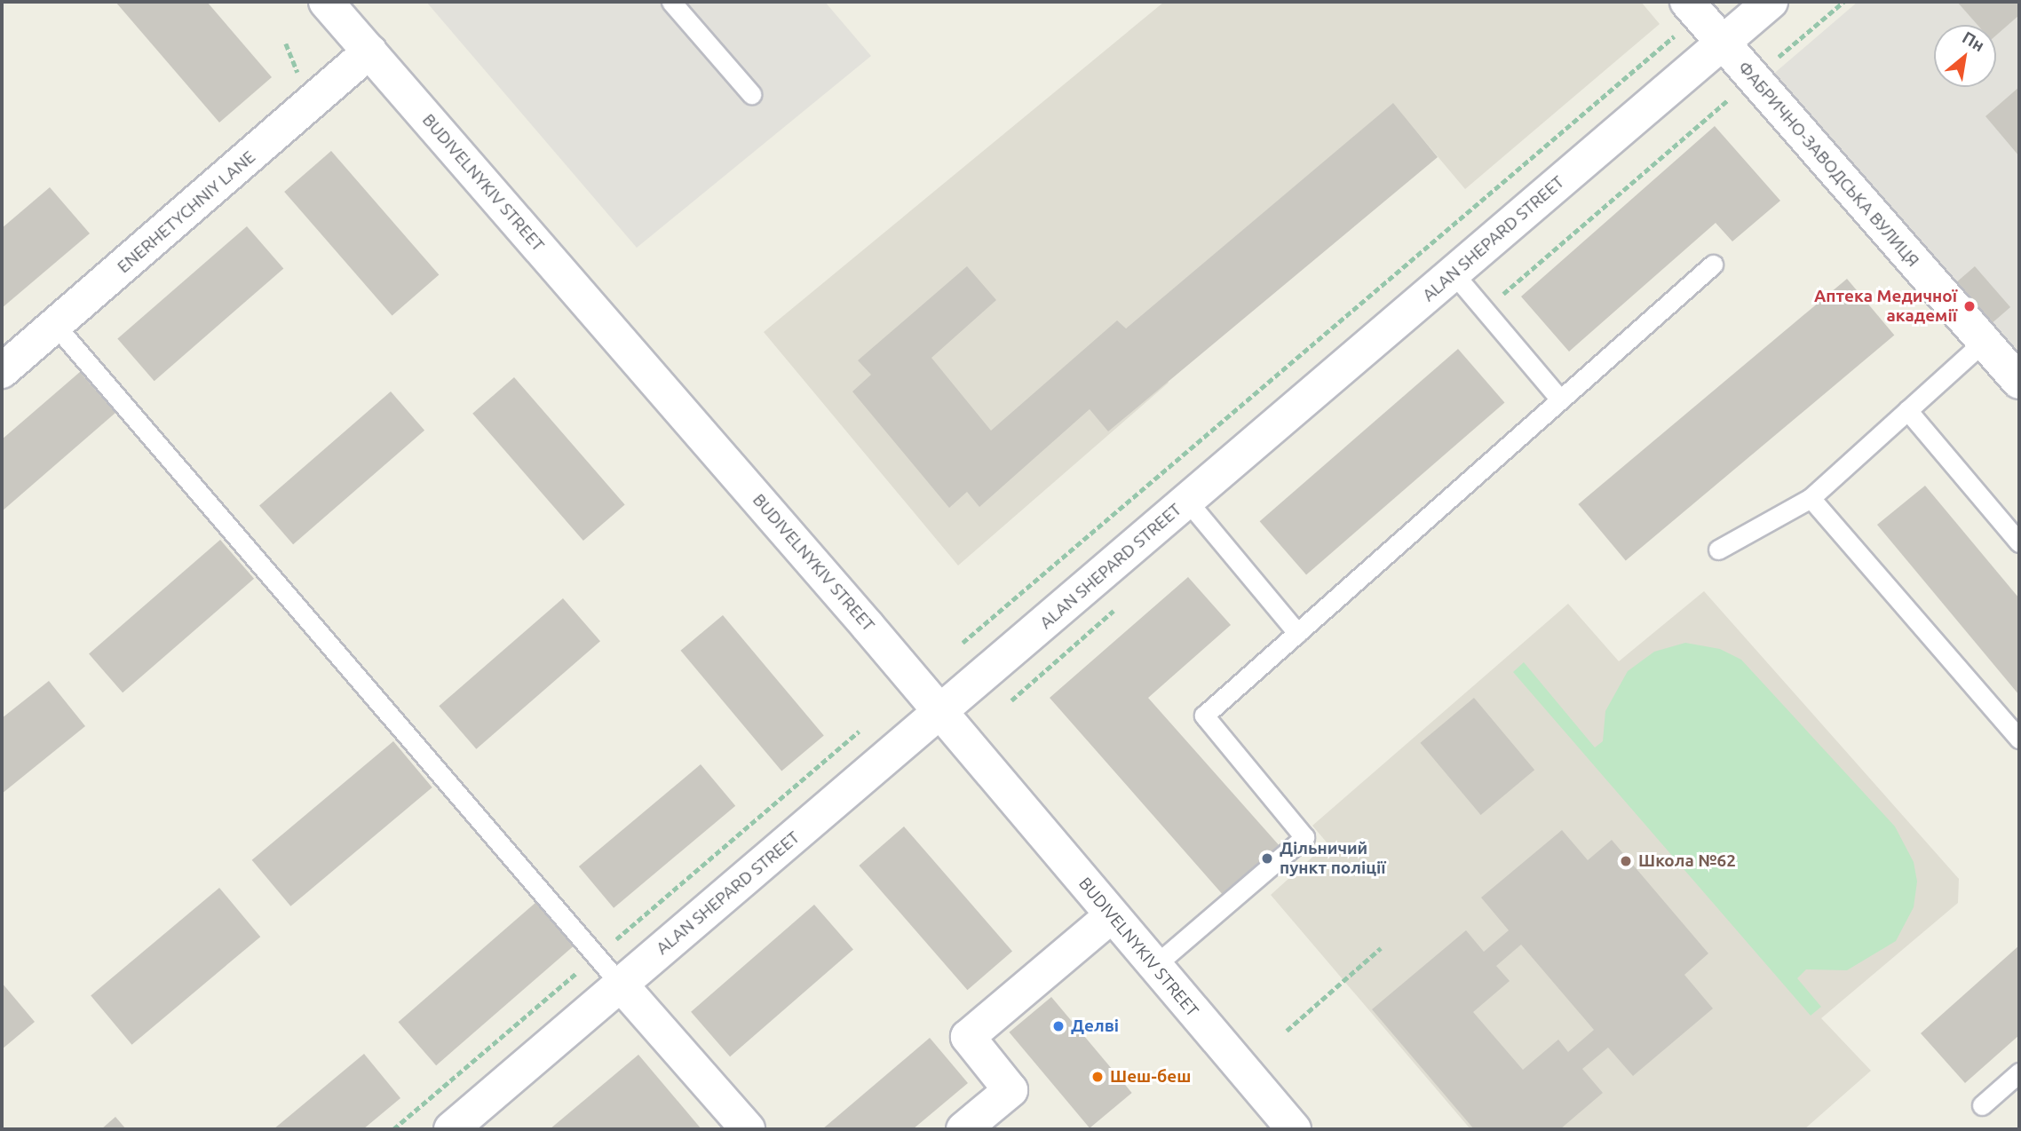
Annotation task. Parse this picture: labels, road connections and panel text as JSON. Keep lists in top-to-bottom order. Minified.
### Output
{"streets":{"street":["ФАБРИЧНО-ЗАВОДСЬКА ВУЛИЦЯ","BUDIVELNYKIV STREET","ENERHETYCHNIY LANE","ALAN SHEPARD STREET"]},"crossings":[["ФАБРИЧНО-ЗАВОДСЬКА ВУЛИЦЯ","ALAN SHEPARD STREET"],["BUDIVELNYKIV STREET","ENERHETYCHNIY LANE"],["BUDIVELNYKIV STREET","ALAN SHEPARD STREET"]],"places":["Аптека Медичної академії","Дільничий пункт поліції","Школа №62","Делві","Шеш-беш"],"north":"top right"}
